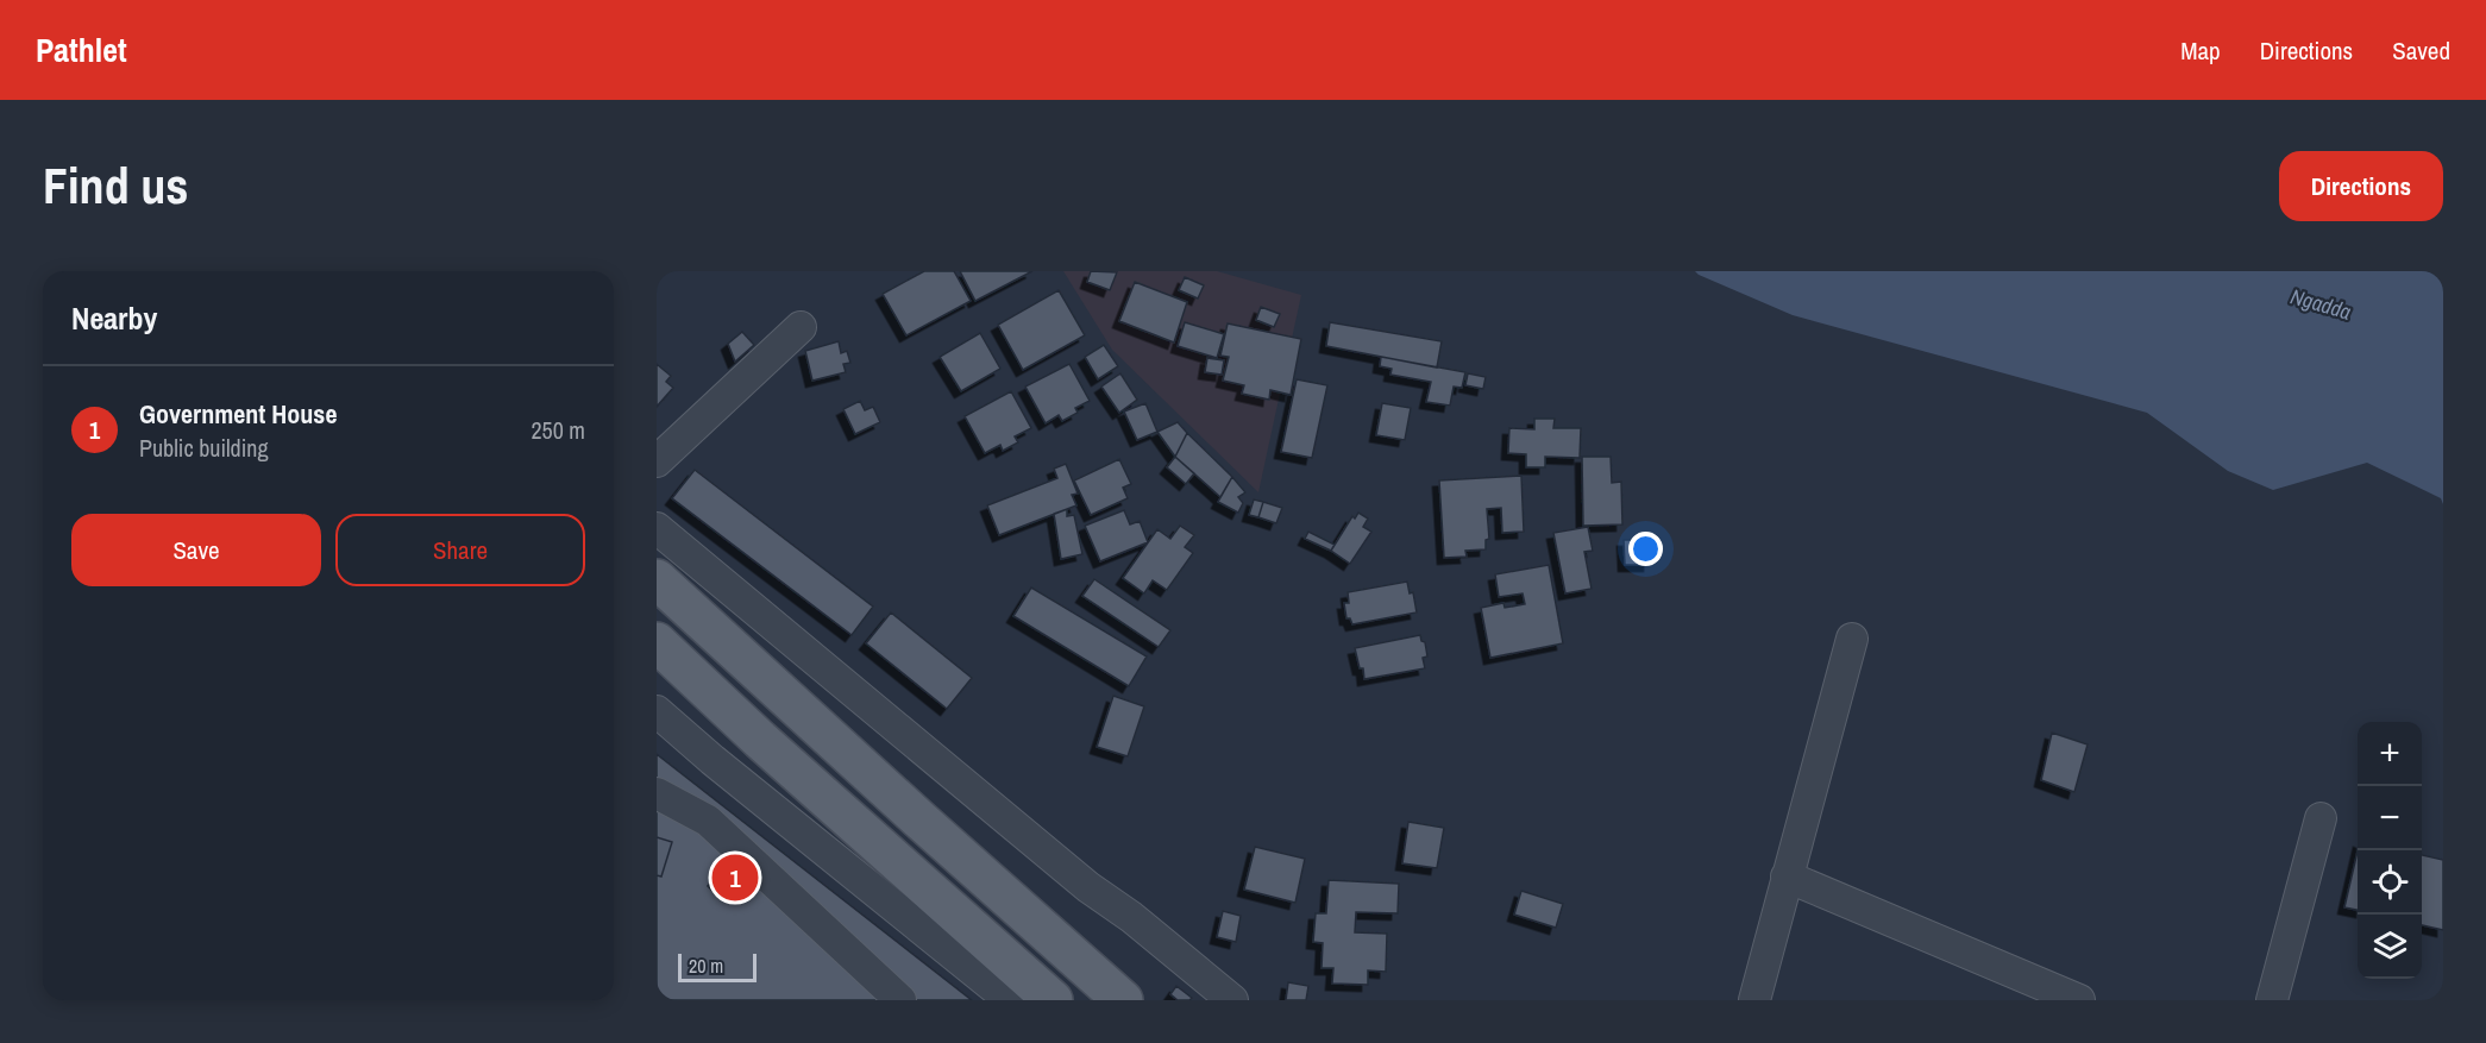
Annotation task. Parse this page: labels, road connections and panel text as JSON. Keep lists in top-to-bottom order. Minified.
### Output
{"water":["Ngadda"],"scale_bar":"20 m","page":{"header":"Pathlet","nav":["Map","Directions","Saved"],"buttons":["Directions",["Save","Share"]],"title":"Find us","heading":"Nearby","list":[{"mark":"1","name":"Government House","note":"Public building","value":"250 m"}],"map_buttons":["+","−"],"pins":"1","scale":"20 m"}}
